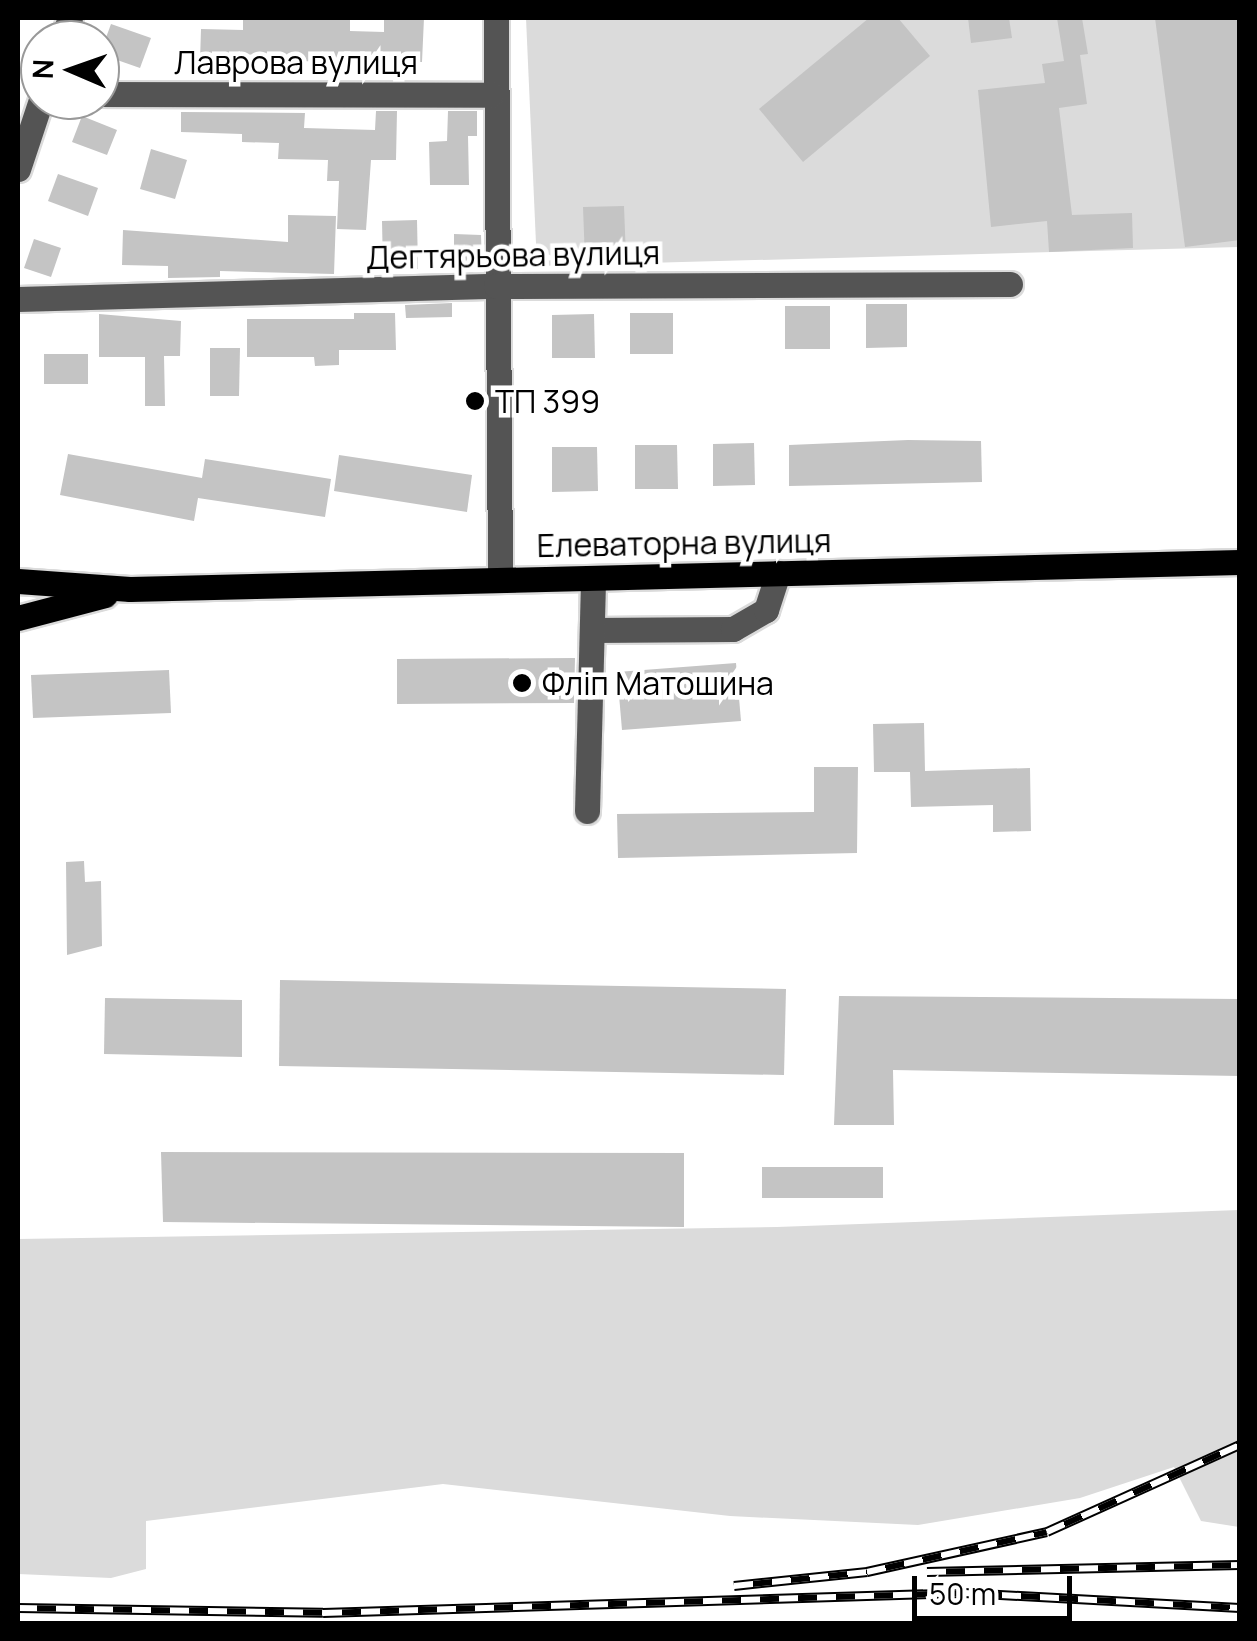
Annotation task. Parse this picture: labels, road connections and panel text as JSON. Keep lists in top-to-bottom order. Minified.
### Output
{"streets":{"main road":["Елеваторна вулиця"],"street":["Лаврова вулиця","Дегтярьова вулиця"]},"places":["ТП 399","Фліп Матошина"],"scale_bar":"50 m","north":"left"}
